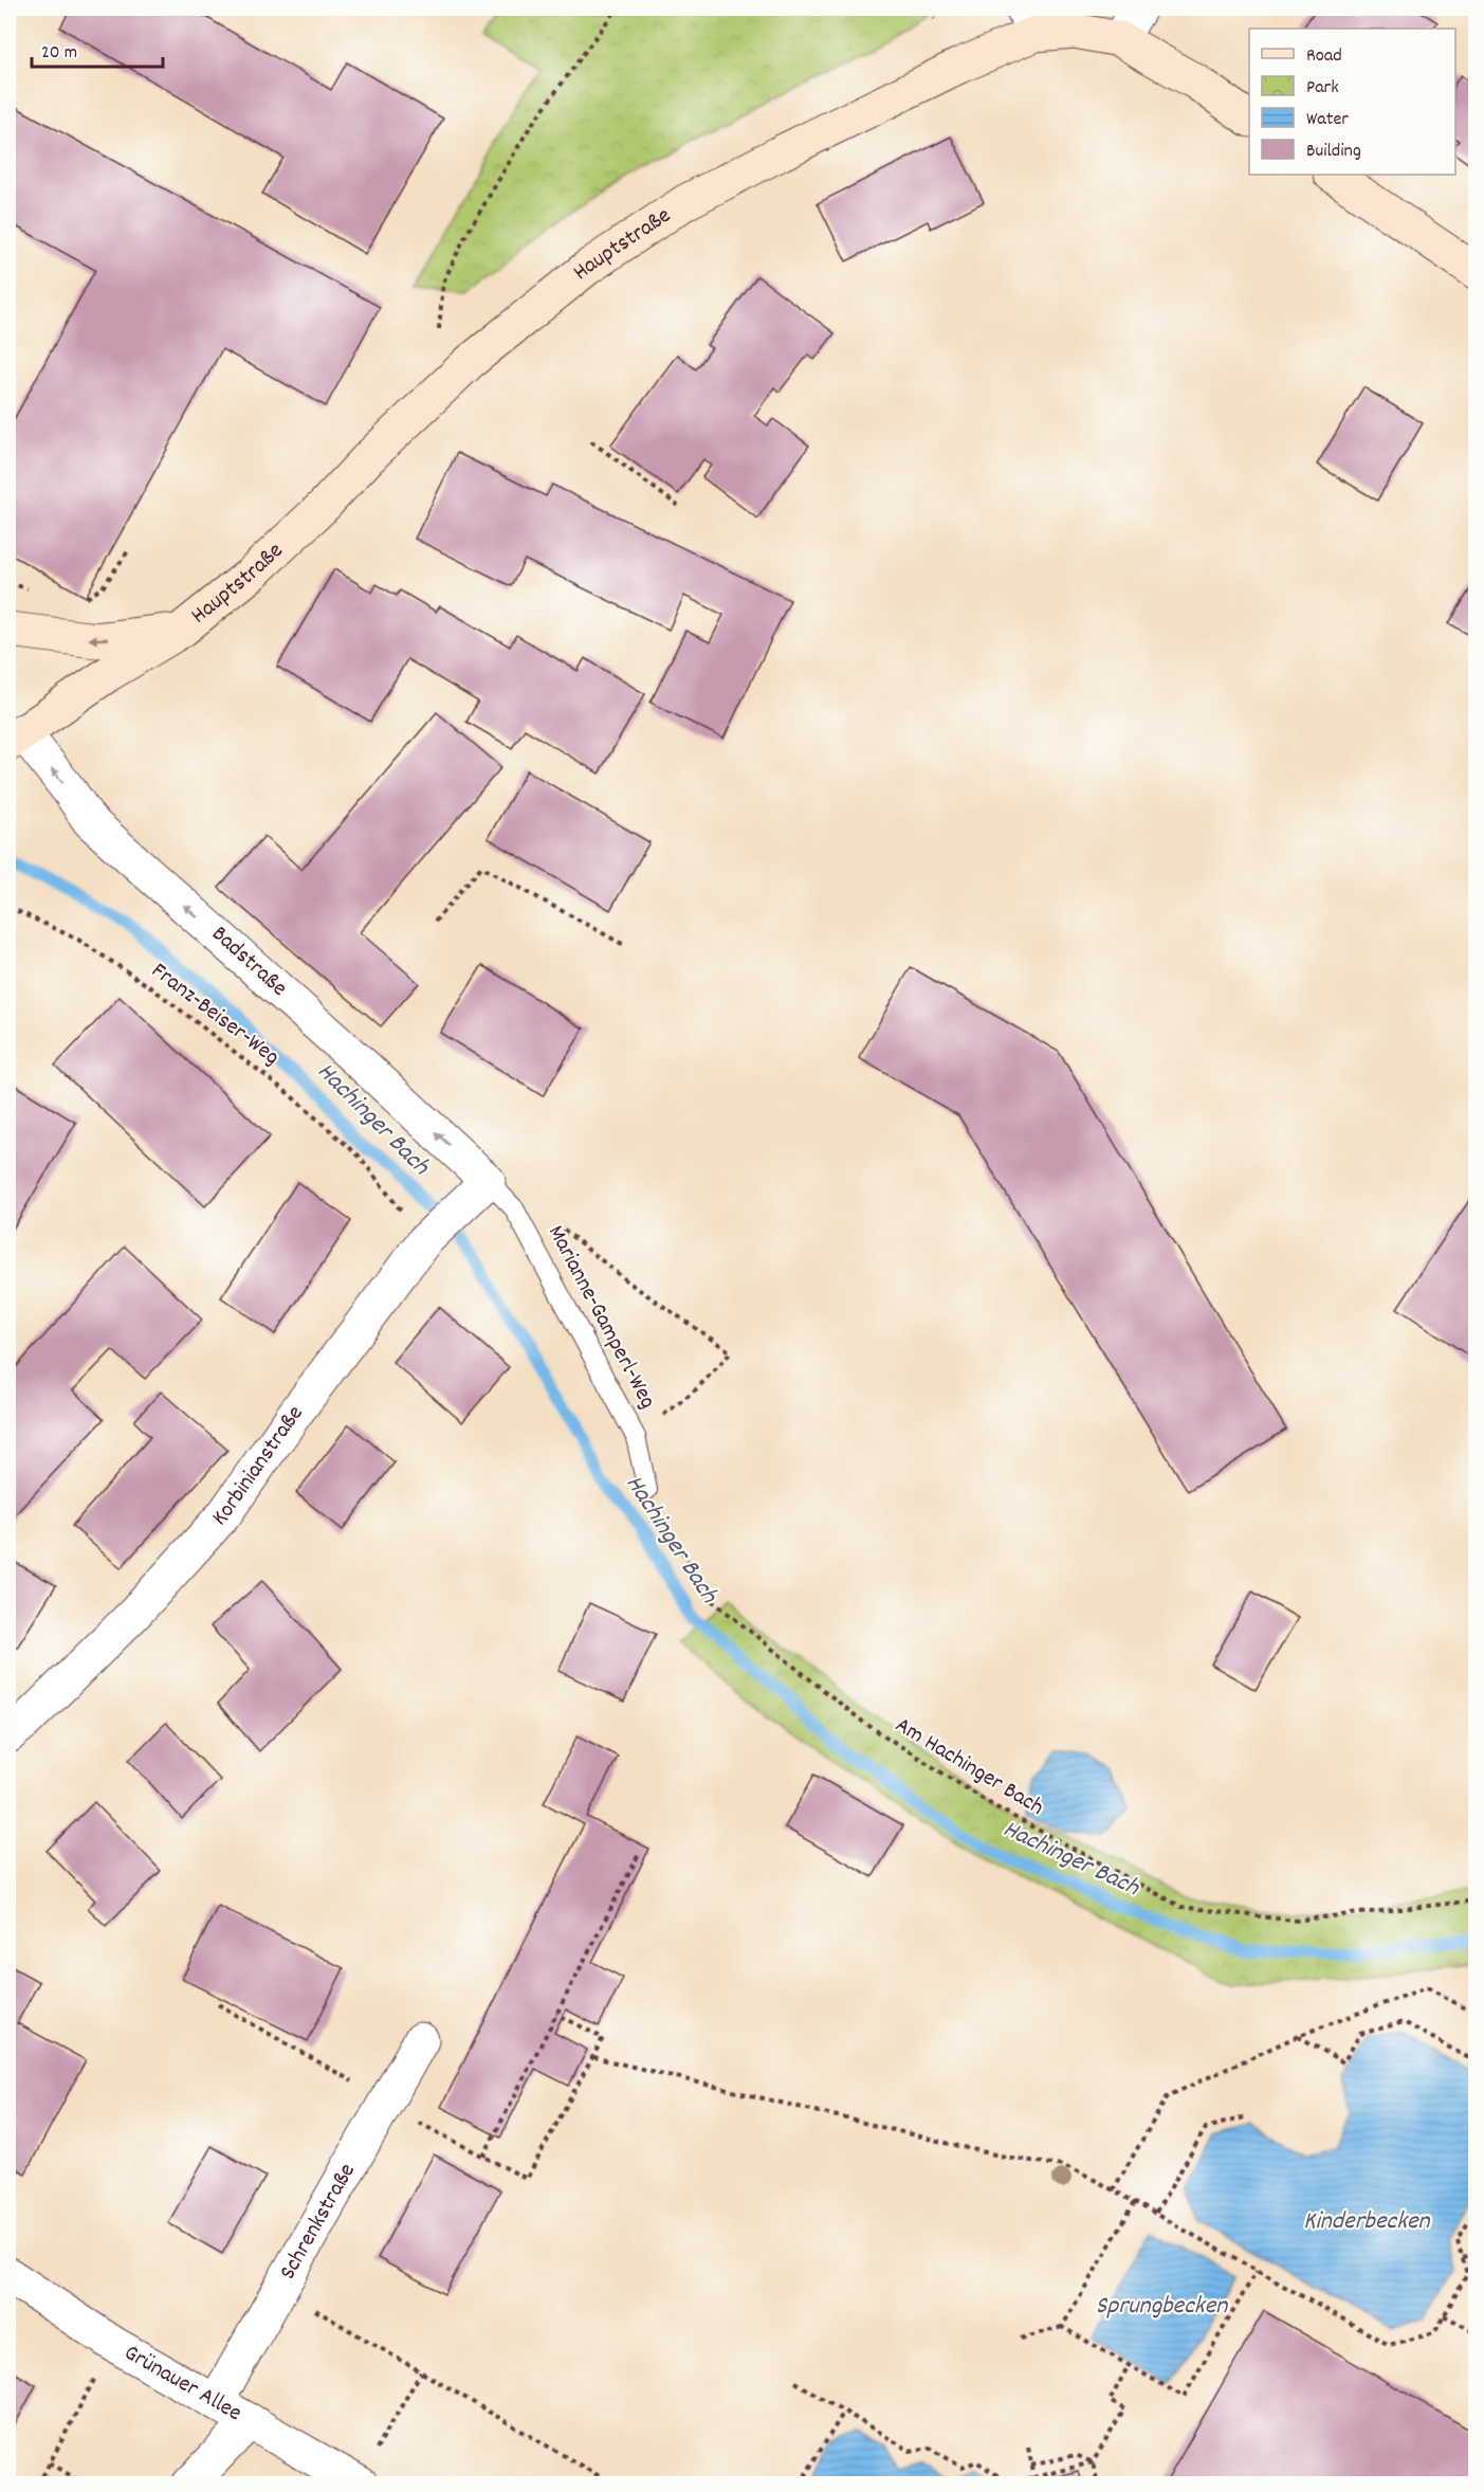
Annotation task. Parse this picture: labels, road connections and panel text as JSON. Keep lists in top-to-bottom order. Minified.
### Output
{"streets":{"main road":["Hauptstraße"],"street":["Badstraße","Korbinianstraße","Schrenkstraße","Grünauer Allee"],"lane":["Marianne-Gamperl-Weg"],"path":["Franz-Beiser-Weg","Am Hachinger Bach"]},"crossings":[["Hauptstraße","Badstraße"],["Badstraße","Marianne-Gamperl-Weg"],["Badstraße","Korbinianstraße"],["Franz-Beiser-Weg","Korbinianstraße"],["Marianne-Gamperl-Weg","Korbinianstraße"],["Marianne-Gamperl-Weg","Am Hachinger Bach"],["Schrenkstraße","Grünauer Allee"]],"one_way":["Badstraße"],"water":["Hachinger Bach","Kinderbecken","Sprungbecken"],"legend":["Road","Park","Water","Building"],"scale_bar":"20 m"}
